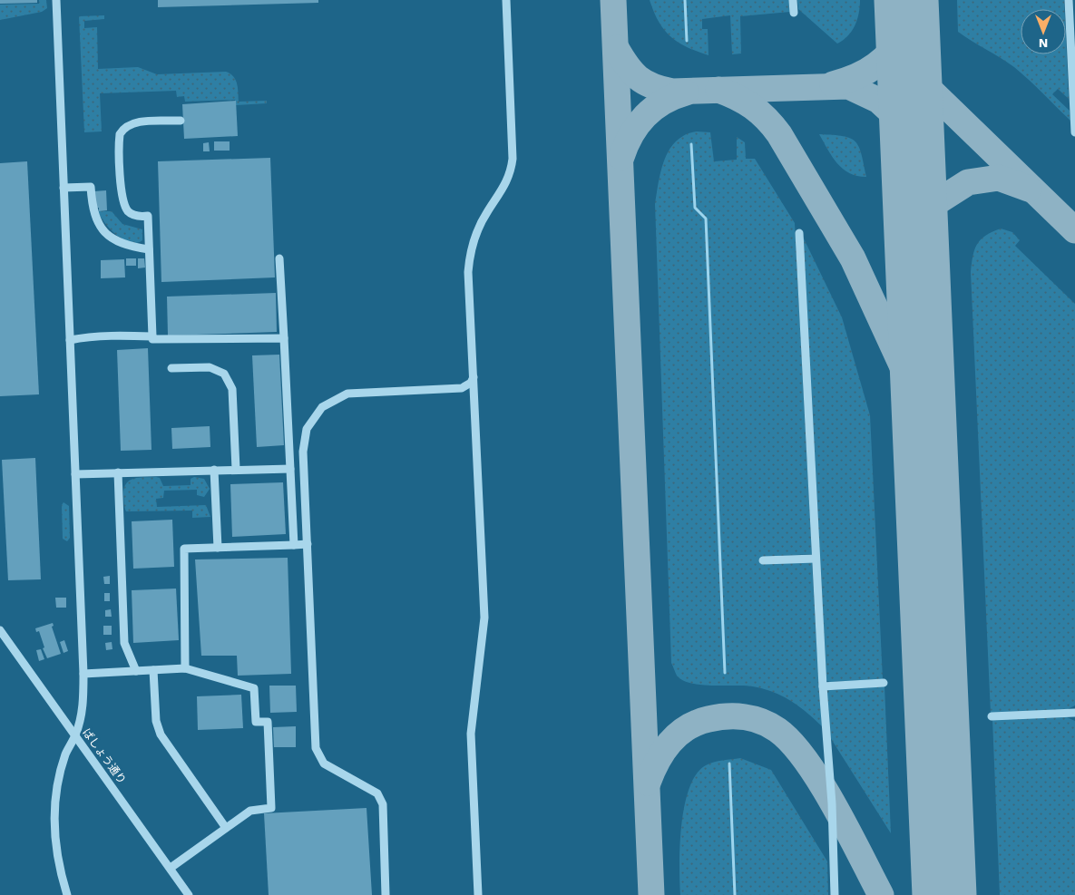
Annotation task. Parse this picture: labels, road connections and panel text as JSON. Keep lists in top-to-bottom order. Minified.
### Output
{"streets":{"lane":["ばしょう通り"]},"north":"bottom"}
